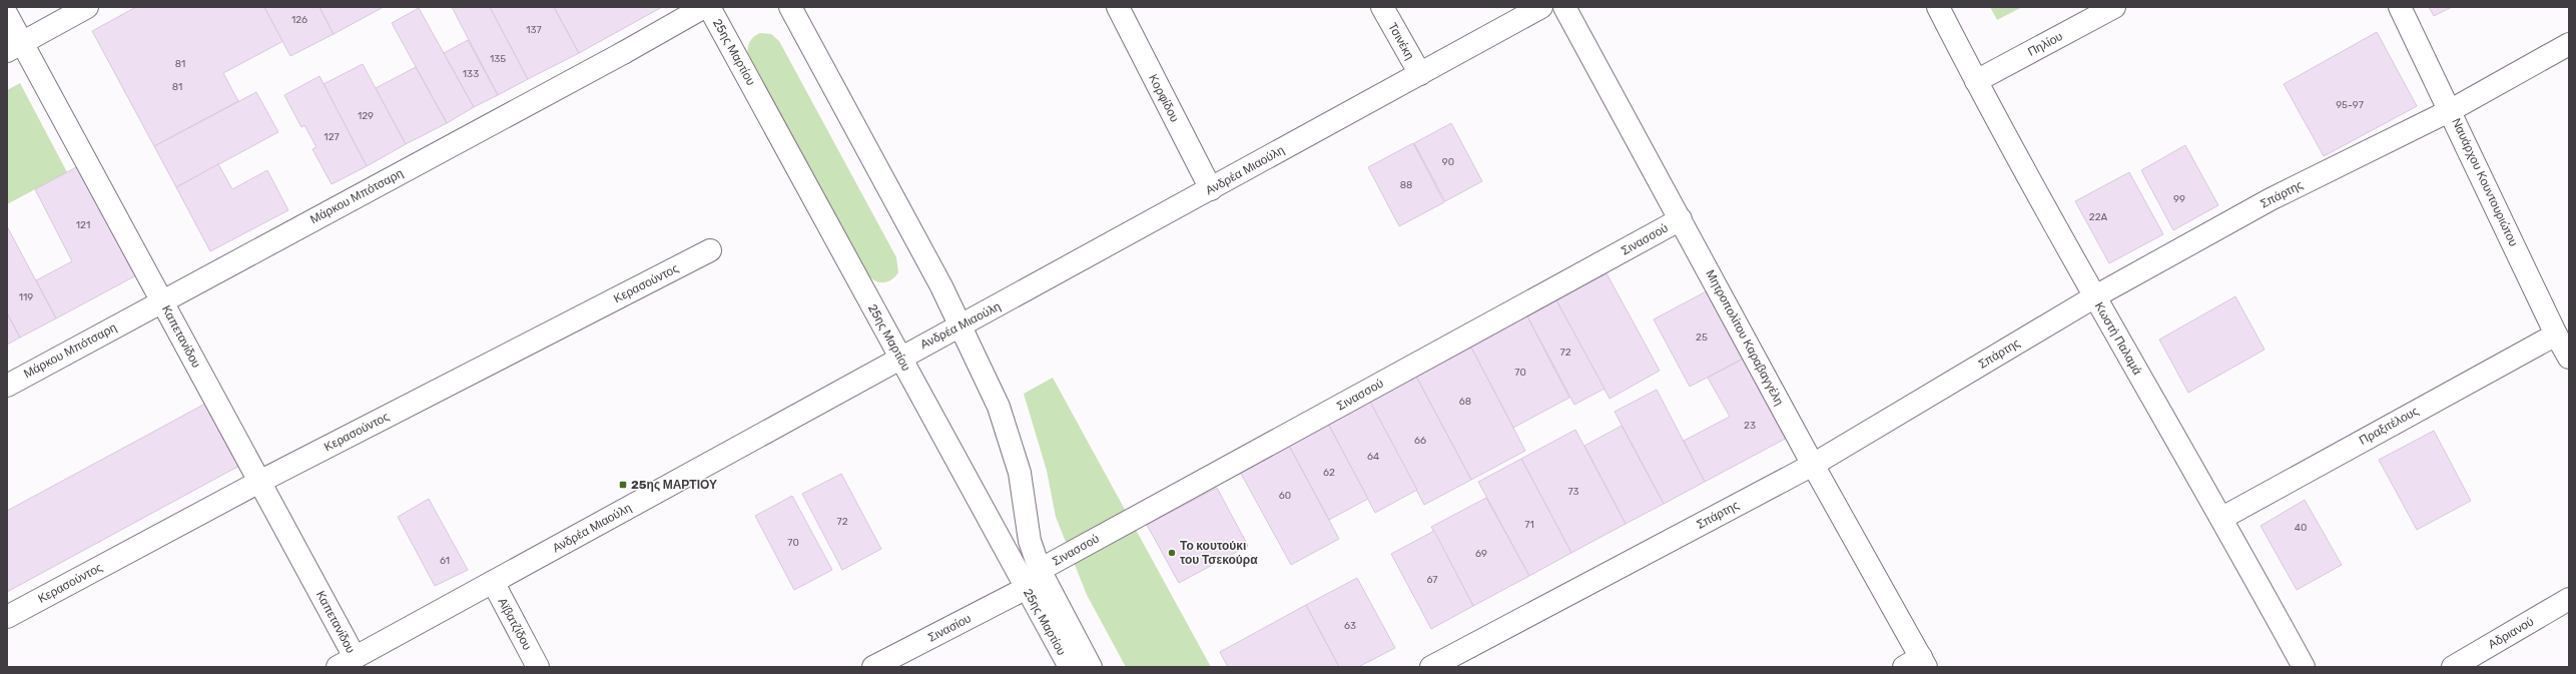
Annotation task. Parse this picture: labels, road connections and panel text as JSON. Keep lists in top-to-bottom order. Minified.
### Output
{"streets":{"street":["Τσινέκη","Πηλίου","25ης Μαρτίου","Κορφίδου","Ανδρέα Μιαούλη","Ναυάρχου Κουντουριώτου","Σπάρτης","Μάρκου Μπότσαρη","Σινασσού","Κερασούντος","Καπετανίδου","Μητροπολίτου Καραβαγγέλη","Κωστή Παλαμά","Πραξιτέλους","Αϊβατζίδου","Σινασίου","Αδριανού"]},"crossings":[["Τσινέκη","Ανδρέα Μιαούλη"],["Πηλίου","Κωστή Παλαμά"],["25ης Μαρτίου","Ανδρέα Μιαούλη"],["25ης Μαρτίου","Σινασσού"],["25ης Μαρτίου","Σινασίου"],["Κορφίδου","Ανδρέα Μιαούλη"],["Ανδρέα Μιαούλη","Καπετανίδου"],["Ανδρέα Μιαούλη","Αϊβατζίδου"],["Ναυάρχου Κουντουριώτου","Σπάρτης"],["Ναυάρχου Κουντουριώτου","Πραξιτέλους"],["Σπάρτης","Μητροπολίτου Καραβαγγέλη"],["Σπάρτης","Κωστή Παλαμά"],["Μάρκου Μπότσαρη","Καπετανίδου"],["Σινασσού","Μητροπολίτου Καραβαγγέλη"],["Κερασούντος","Καπετανίδου"],["Κωστή Παλαμά","Πραξιτέλους"]],"places":{"transit":["25ης ΜΑΡΤΙΟΥ"],"other":["Το κουτούκι του Τσεκούρα"]},"house_numbers":["126","137","135","81","133","81","95-97","129","127","90","88","99","22A","121","119","25","72","70","68","23","66","64","62","73","60","72","71","40","70","69","61","67","63"]}
